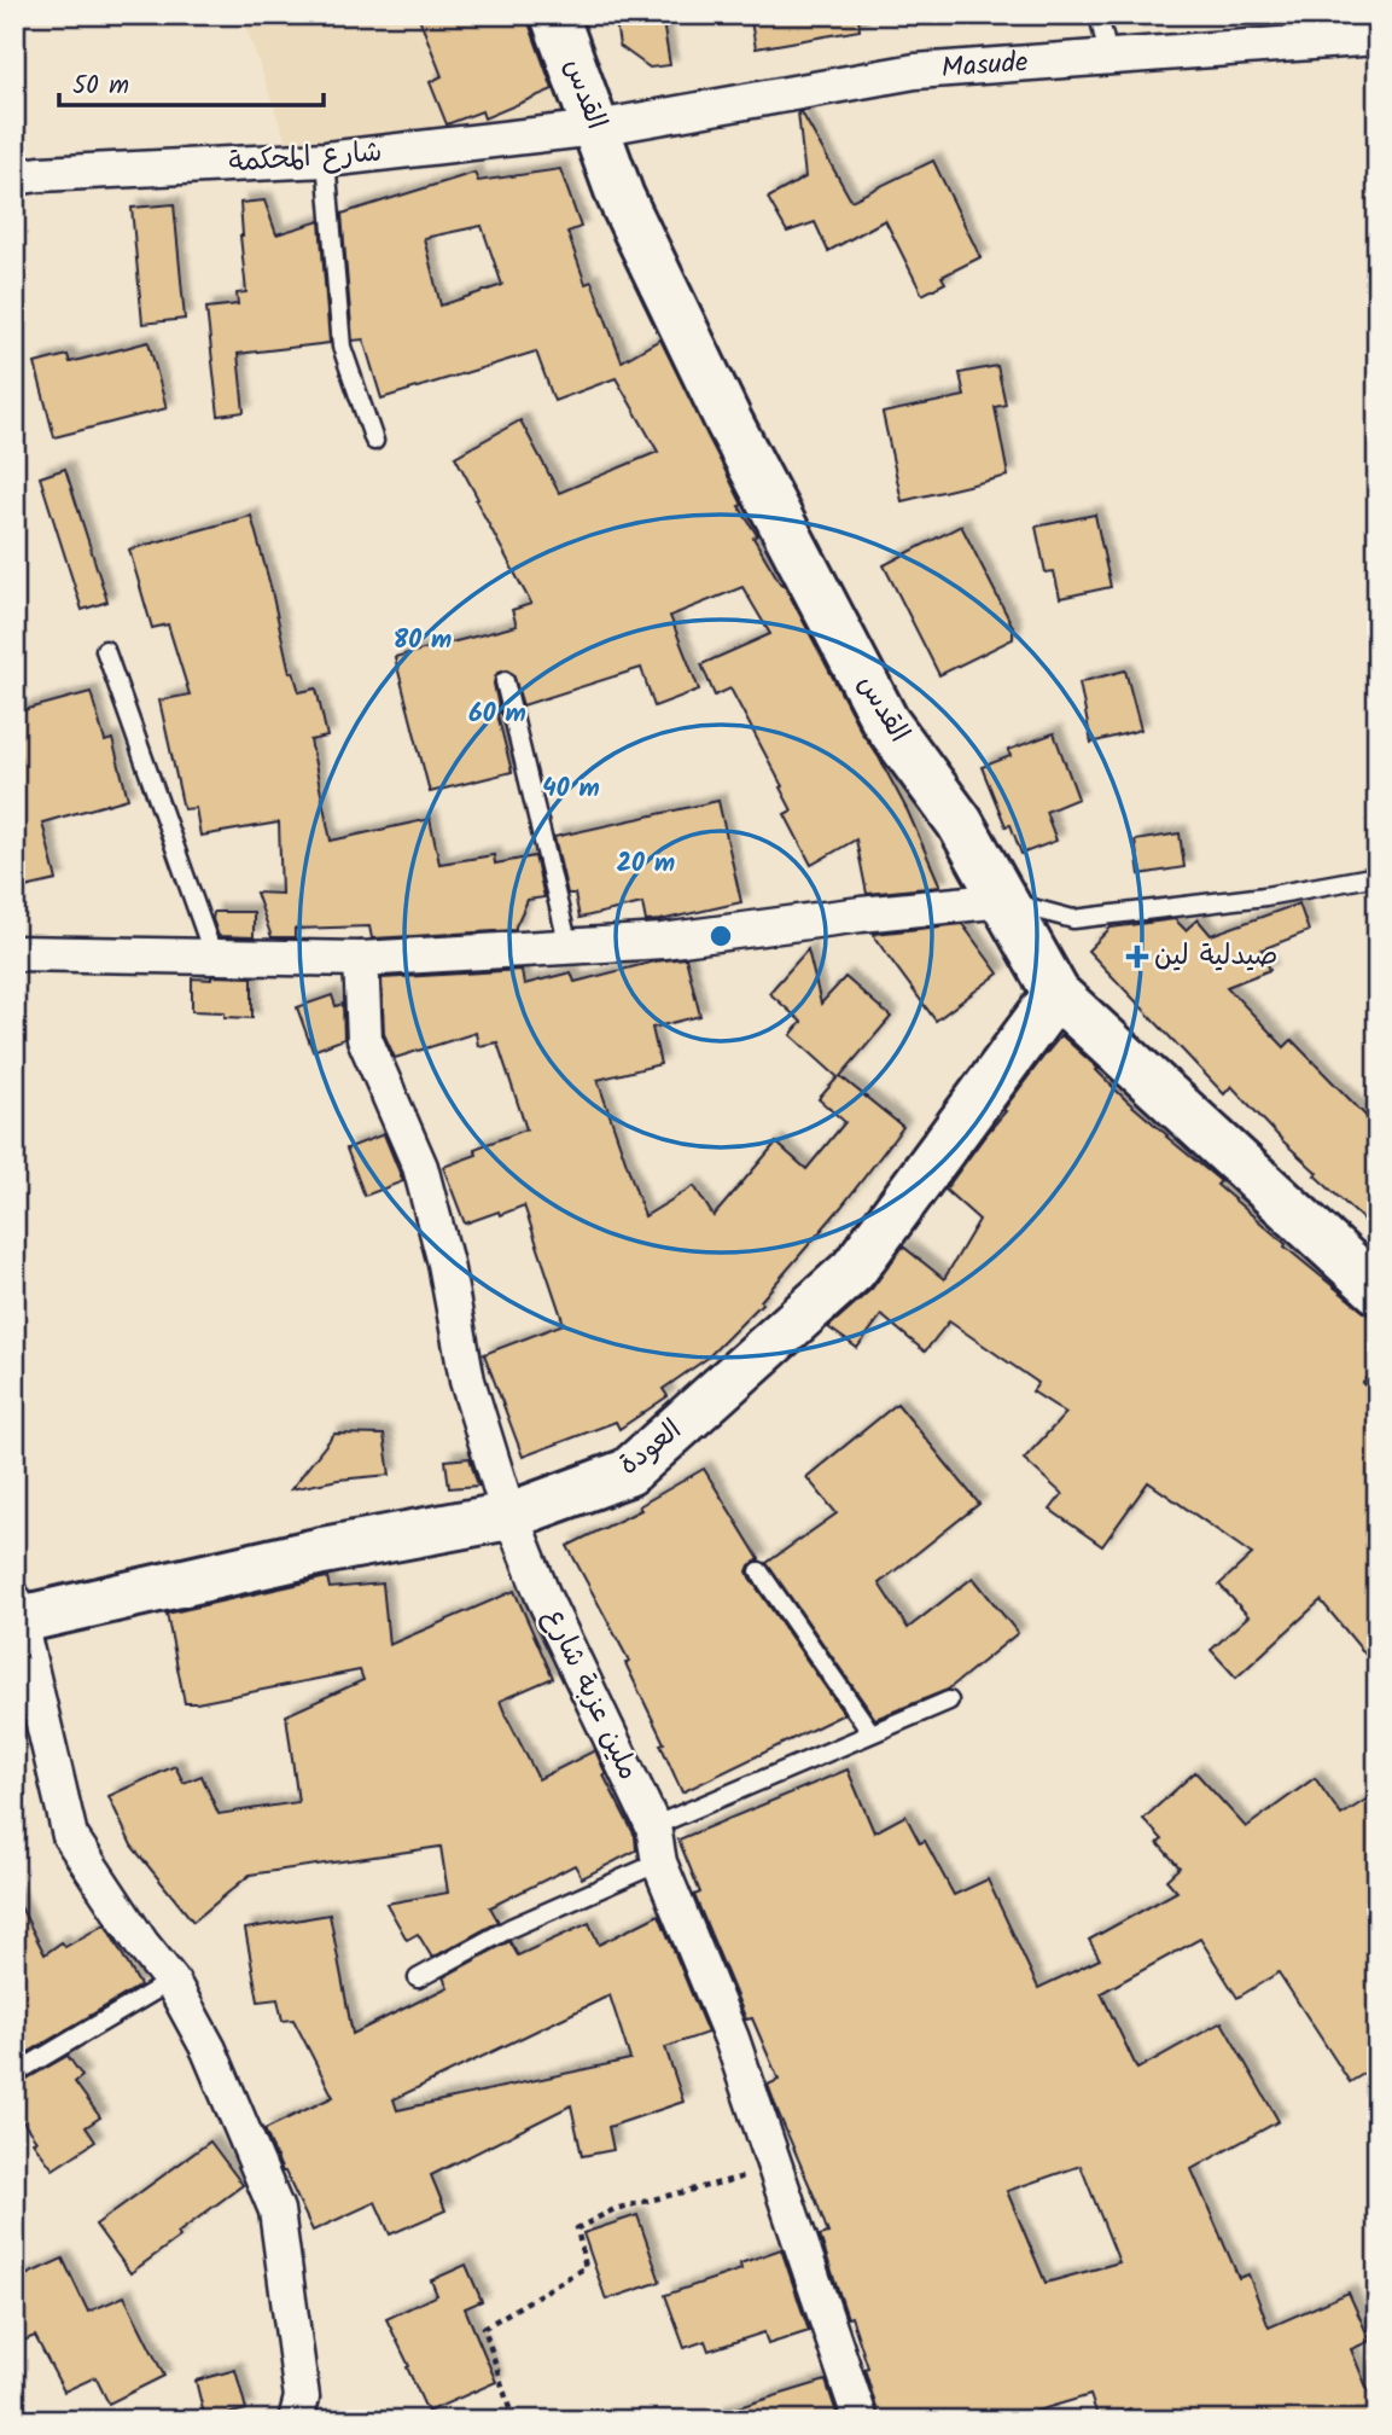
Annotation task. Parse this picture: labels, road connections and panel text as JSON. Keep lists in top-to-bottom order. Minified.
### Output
{"streets":{"main road":["القدس","العودة"],"street":["Masude","شارع المحكمة","ملين عزبة شارع"]},"crossings":[["Masude","القدس"],["Masude","شارع المحكمة"],["القدس","شارع المحكمة"],["القدس","العودة"],["العودة","ملين عزبة شارع"]],"places":{"health":["صيدلية لين"]},"scale_bar":"50 m","rings":["80 m","60 m","40 m","20 m"]}
